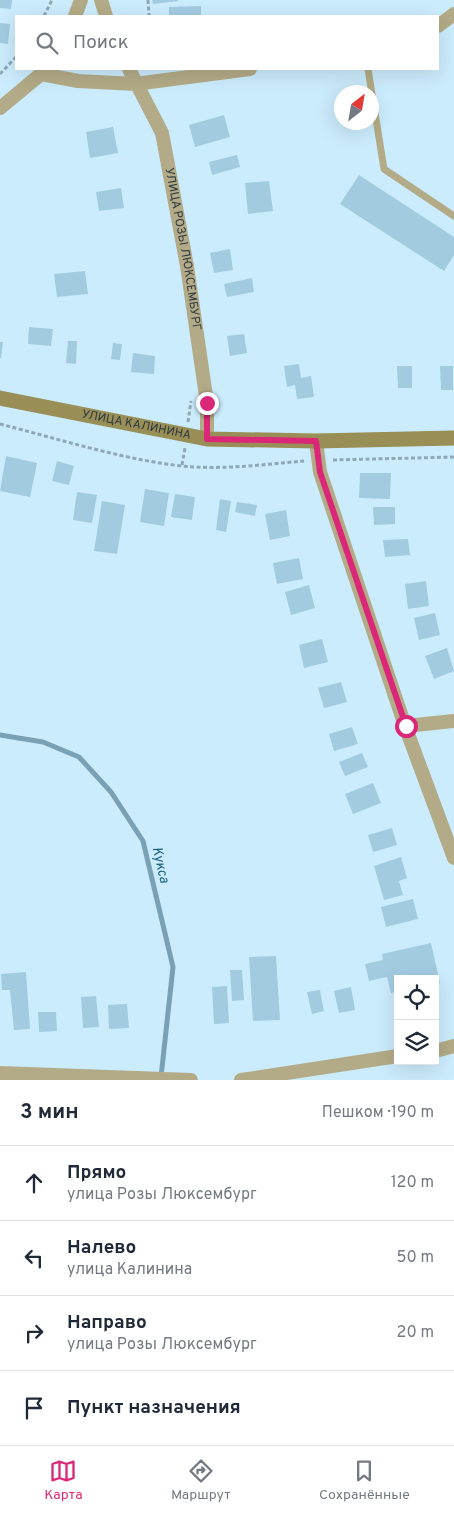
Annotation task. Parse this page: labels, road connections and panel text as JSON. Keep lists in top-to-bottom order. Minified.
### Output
{"streets":{"street":["УЛИЦА РОЗЫ ЛЮКСЕМБУРГ","УЛИЦА КАЛИНИНА"]},"crossings":[["УЛИЦА РОЗЫ ЛЮКСЕМБУРГ","УЛИЦА КАЛИНИНА"]],"water":["Кукса"],"north":"top right","page":{"search":"Поиск","heading":["3 мин","Пешком · 190 m"],"list":[["Прямо","улица Розы Люксембург","120 m"],["Налево","улица Калинина","50 m"],["Направо","улица Розы Люксембург","20 m"],"Пункт назначения"],"nav":["Карта","Маршрут","Сохранённые"]}}
